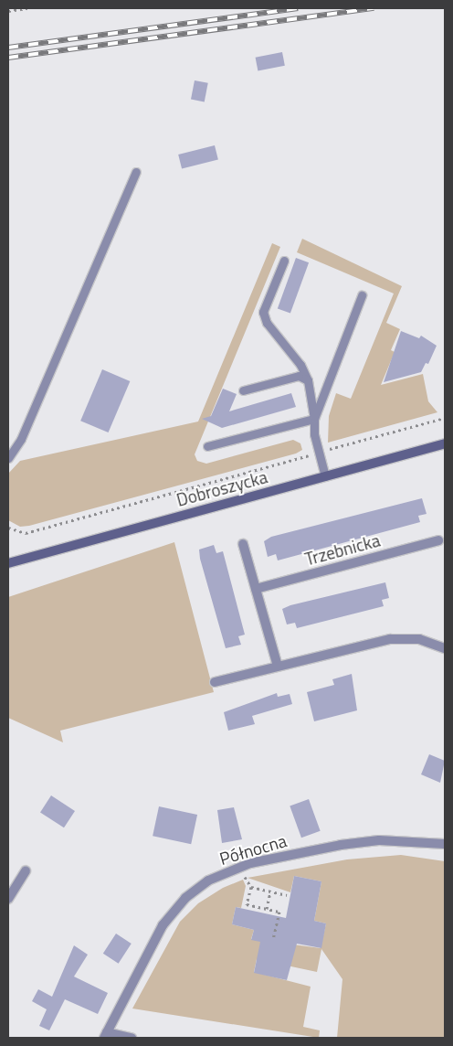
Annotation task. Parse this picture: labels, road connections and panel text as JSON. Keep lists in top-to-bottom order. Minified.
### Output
{"streets":{"main road":["Dobroszycka"],"street":["Trzebnicka","Północna"]}}
